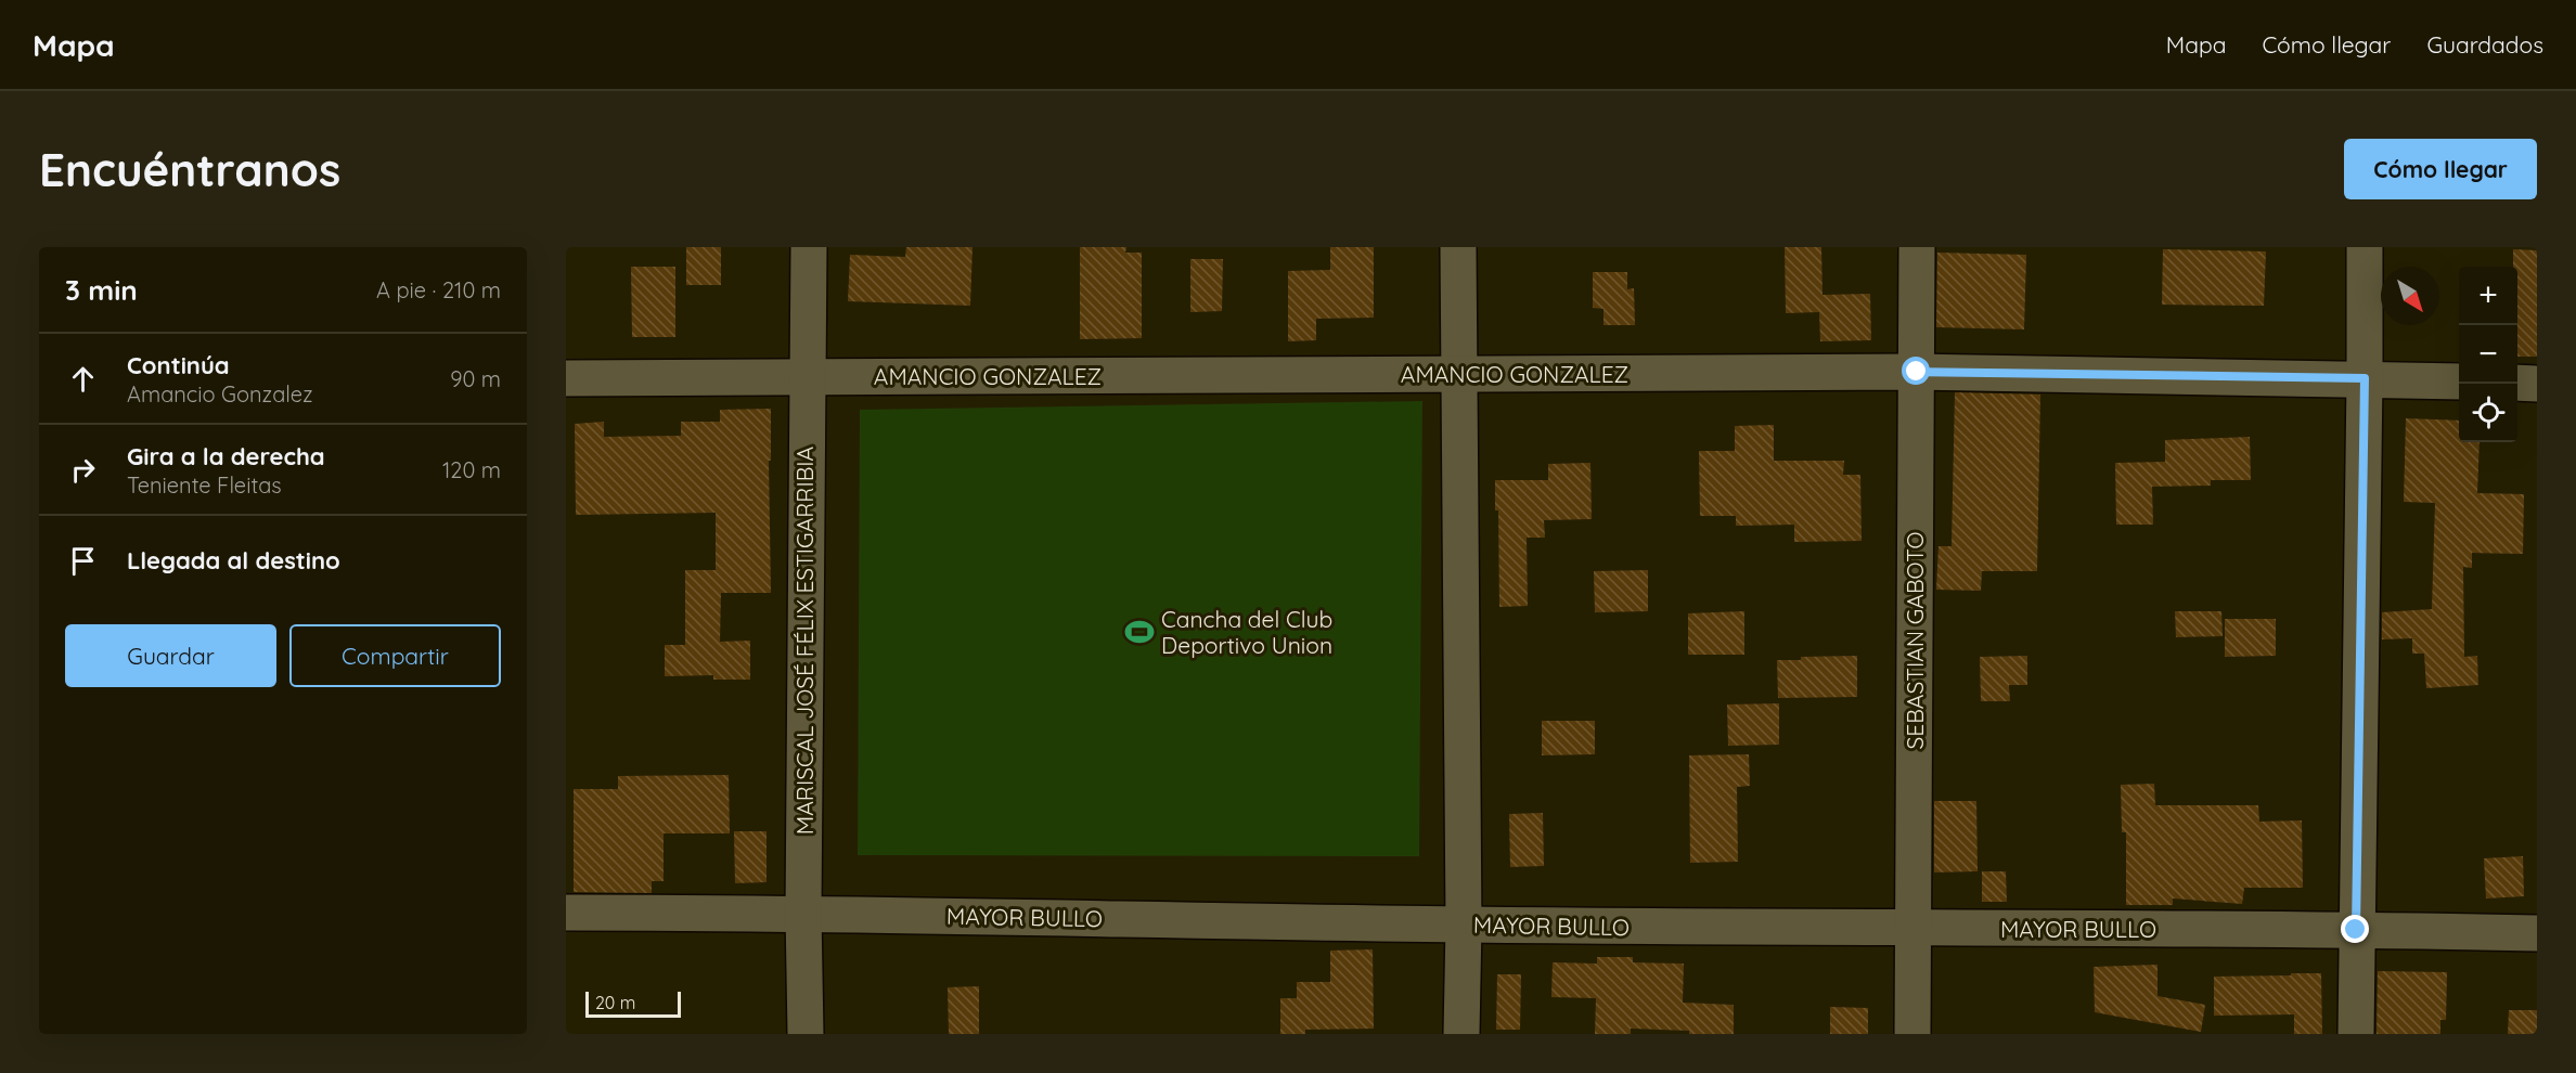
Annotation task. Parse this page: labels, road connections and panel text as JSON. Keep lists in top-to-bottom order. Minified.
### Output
{"streets":{"street":["AMANCIO GONZALEZ","MARISCAL JOSÉ FÉLIX ESTIGARRIBIA","SEBASTIAN GABOTO","MAYOR BULLO"]},"crossings":[["AMANCIO GONZALEZ","MARISCAL JOSÉ FÉLIX ESTIGARRIBIA"],["AMANCIO GONZALEZ","SEBASTIAN GABOTO"],["MARISCAL JOSÉ FÉLIX ESTIGARRIBIA","MAYOR BULLO"],["SEBASTIAN GABOTO","MAYOR BULLO"]],"places":{"sports":["Cancha del Club Deportivo Union"]},"scale_bar":"20 m","north":"bottom right","page":{"header":"Mapa","nav":["Mapa","Cómo llegar","Guardados"],"buttons":["Cómo llegar",["Guardar","Compartir"]],"title":"Encuéntranos","heading":["3 min","A pie · 210 m"],"map_buttons":["+","−"],"list":[["Continúa","Amancio Gonzalez","90 m"],["Gira a la derecha","Teniente Fleitas","120 m"],"Llegada al destino"],"scale":"20 m"}}
